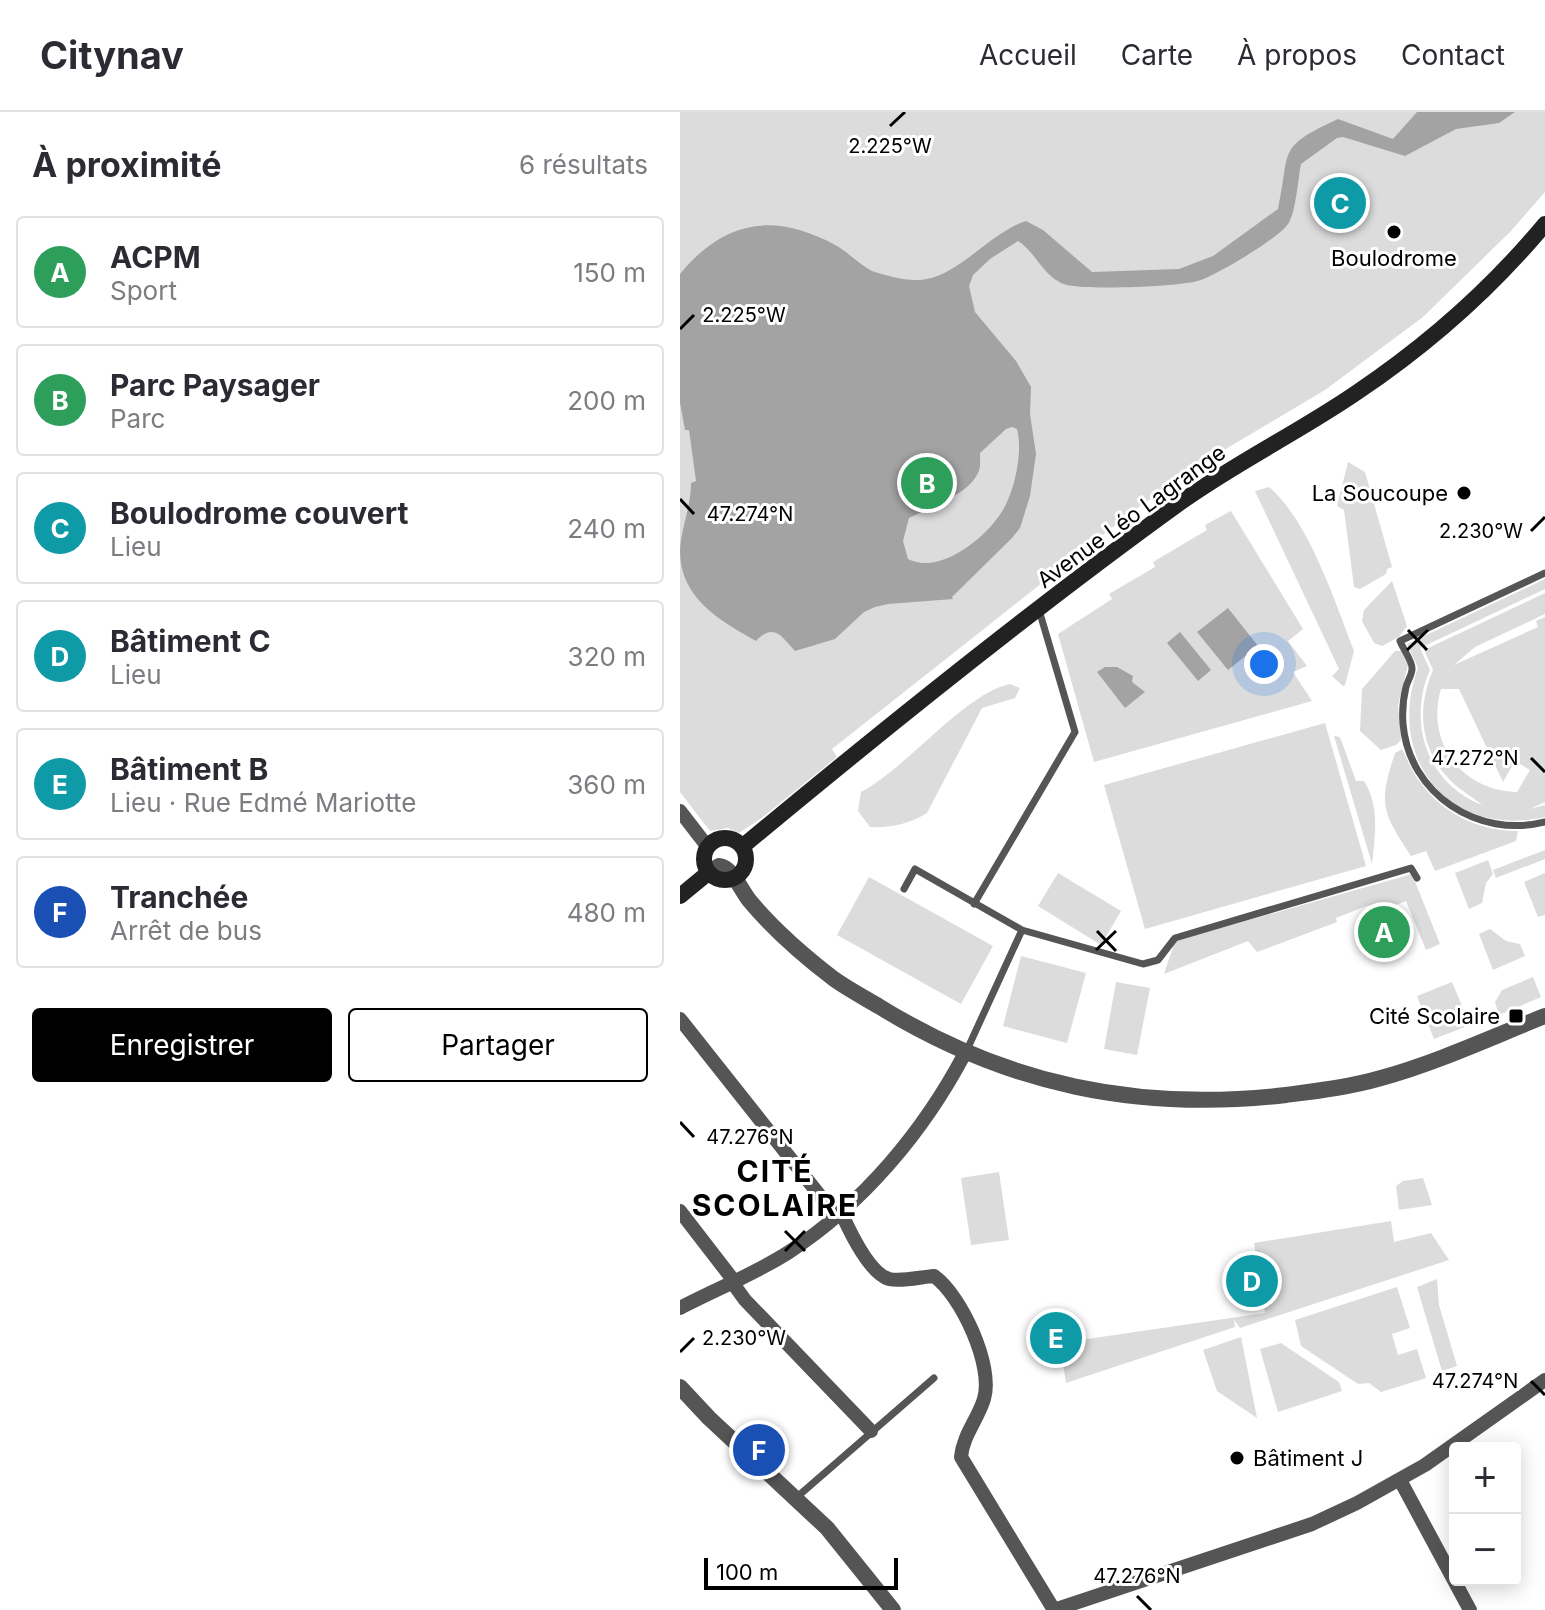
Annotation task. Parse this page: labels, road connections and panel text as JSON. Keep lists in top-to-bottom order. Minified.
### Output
{"streets":{"main road":["Avenue Léo Lagrange"]},"districts":["CITÉ SCOLAIRE"],"places":{"other":["Boulodrome","La Soucoupe","Bâtiment J"],"transit":["Cité Scolaire"]},"scale_bar":"100 m","page":{"header":"Citynav","nav":["Accueil","Carte","À propos","Contact"],"heading":["À proximité","6 résultats"],"pins":["C","B","A","D","E","F"],"list":[{"mark":"A","name":"ACPM","note":"Sport","value":"150 m"},{"mark":"B","name":"Parc Paysager","note":"Parc","value":"200 m"},{"mark":"C","name":"Boulodrome couvert","note":"Lieu","value":"240 m"},{"mark":"D","name":"Bâtiment C","note":"Lieu","value":"320 m"},{"mark":"E","name":"Bâtiment B","note":"Lieu · Rue Edmé Mariotte","value":"360 m"},{"mark":"F","name":"Tranchée","note":"Arrêt de bus","value":"480 m"}],"buttons":["Enregistrer","Partager"],"map_buttons":["+","−"],"scale":"100 m"},"coordinates":["2.225°W","47.274°N","2.230°W","47.272°N","47.276°N"]}
